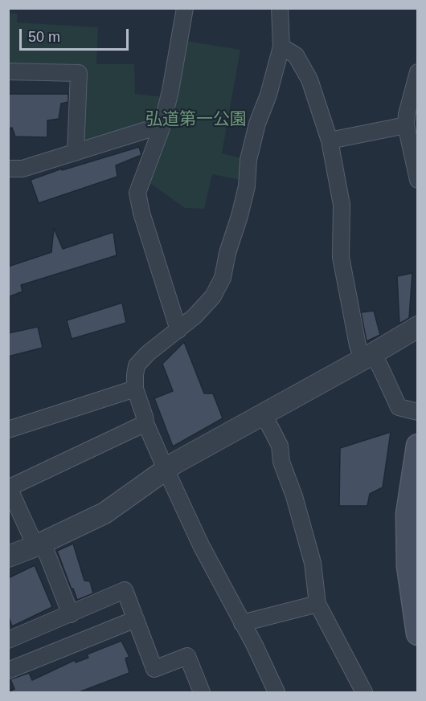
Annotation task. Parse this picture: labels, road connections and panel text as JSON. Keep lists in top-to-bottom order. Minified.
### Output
{"parks":["弘道第一公園"],"scale_bar":"50 m"}
